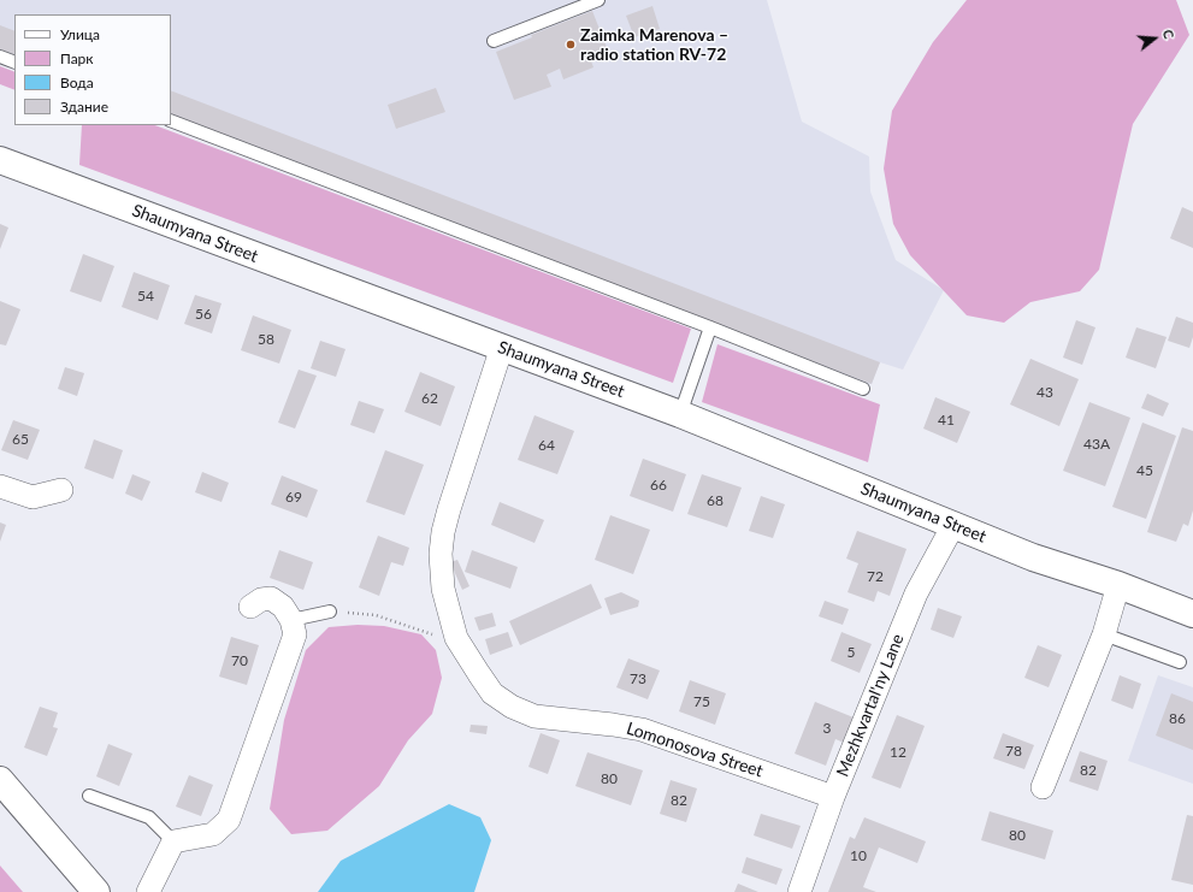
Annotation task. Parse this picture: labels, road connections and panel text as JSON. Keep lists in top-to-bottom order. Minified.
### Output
{"streets":{"street":["Shaumyana Street","Mezhkvartal'ny Lane","Lomonosova Street"]},"crossings":[["Shaumyana Street","Mezhkvartal'ny Lane"],["Shaumyana Street","Lomonosova Street"],["Mezhkvartal'ny Lane","Lomonosova Street"]],"places":["Zaimka Marenova – radio station RV-72"],"house_numbers":["54","56","58","43","62","41","65","43А","64","45","66","69","68","72","5","70","73","75","86","3","78","12","82","80","82","80","10"],"legend":["Улица","Парк","Вода","Здание"],"north":"right"}
